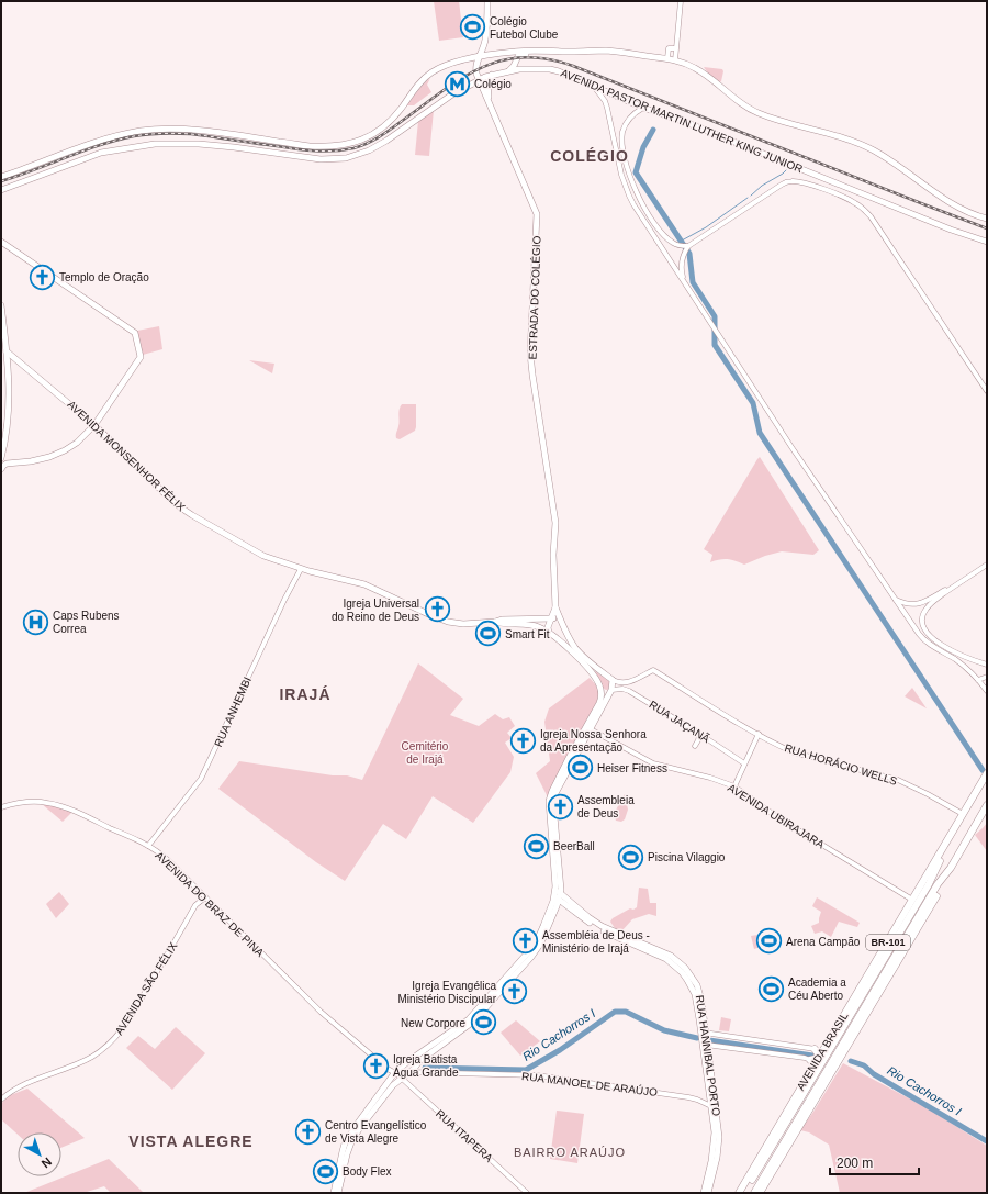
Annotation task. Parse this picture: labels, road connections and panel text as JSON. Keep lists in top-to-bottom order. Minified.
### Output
{"streets":{"highway":["BR-101","AVENIDA BRASIL"],"main road":["AVENIDA PASTOR MARTIN LUTHER KING JUNIOR","ESTRADA DO COLÉGIO","AVENIDA MONSENHOR FÉLIX","RUA HANNIBAL PORTO"],"street":["RUA ANHEMBI","RUA JAÇANÃ","RUA HORÁCIO WELLS","AVENIDA UBIRAJARA","AVENIDA DO BRAZ DE PINA","AVENIDA SÃO FÉLIX","RUA MANOEL DE ARAÚJO","RUA ITAPERA"]},"crossings":[["AVENIDA PASTOR MARTIN LUTHER KING JUNIOR","ESTRADA DO COLÉGIO"],["ESTRADA DO COLÉGIO","AVENIDA MONSENHOR FÉLIX"],["AVENIDA MONSENHOR FÉLIX","RUA ANHEMBI"],["RUA ANHEMBI","AVENIDA DO BRAZ DE PINA"],["RUA HORÁCIO WELLS","AVENIDA BRASIL"],["AVENIDA UBIRAJARA","AVENIDA BRASIL"],["AVENIDA DO BRAZ DE PINA","AVENIDA SÃO FÉLIX"],["AVENIDA DO BRAZ DE PINA","RUA MANOEL DE ARAÚJO"],["AVENIDA DO BRAZ DE PINA","RUA ITAPERA"],["RUA HANNIBAL PORTO","RUA MANOEL DE ARAÚJO"],["RUA MANOEL DE ARAÚJO","RUA ITAPERA"]],"districts":["COLÉGIO","IRAJÁ","VISTA ALEGRE","BAIRRO ARAÚJO"],"water":["Rio Cachorros I"],"parks":["Cemitério de Irajá"],"places":{"sports":["Colégio Futebol Clube","Smart Fit","Heiser Fitness","BeerBall","Piscina Vilaggio","Arena Campão","Academia a Céu Aberto","New Corpore","Body Flex"],"metro station":["Colégio"],"church":["Templo de Oração","Igreja Universal do Reino de Deus","Igreja Nossa Senhora da Apresentação","Assembleia de Deus","Assembléia de Deus - Ministério de Irajá","Igreja Evangélica Ministério Discipular","Igreja Batista Água Grande","Centro Evangelístico de Vista Alegre"],"hospital":["Caps Rubens Correa"]},"scale_bar":"200 m","north":"bottom right"}
